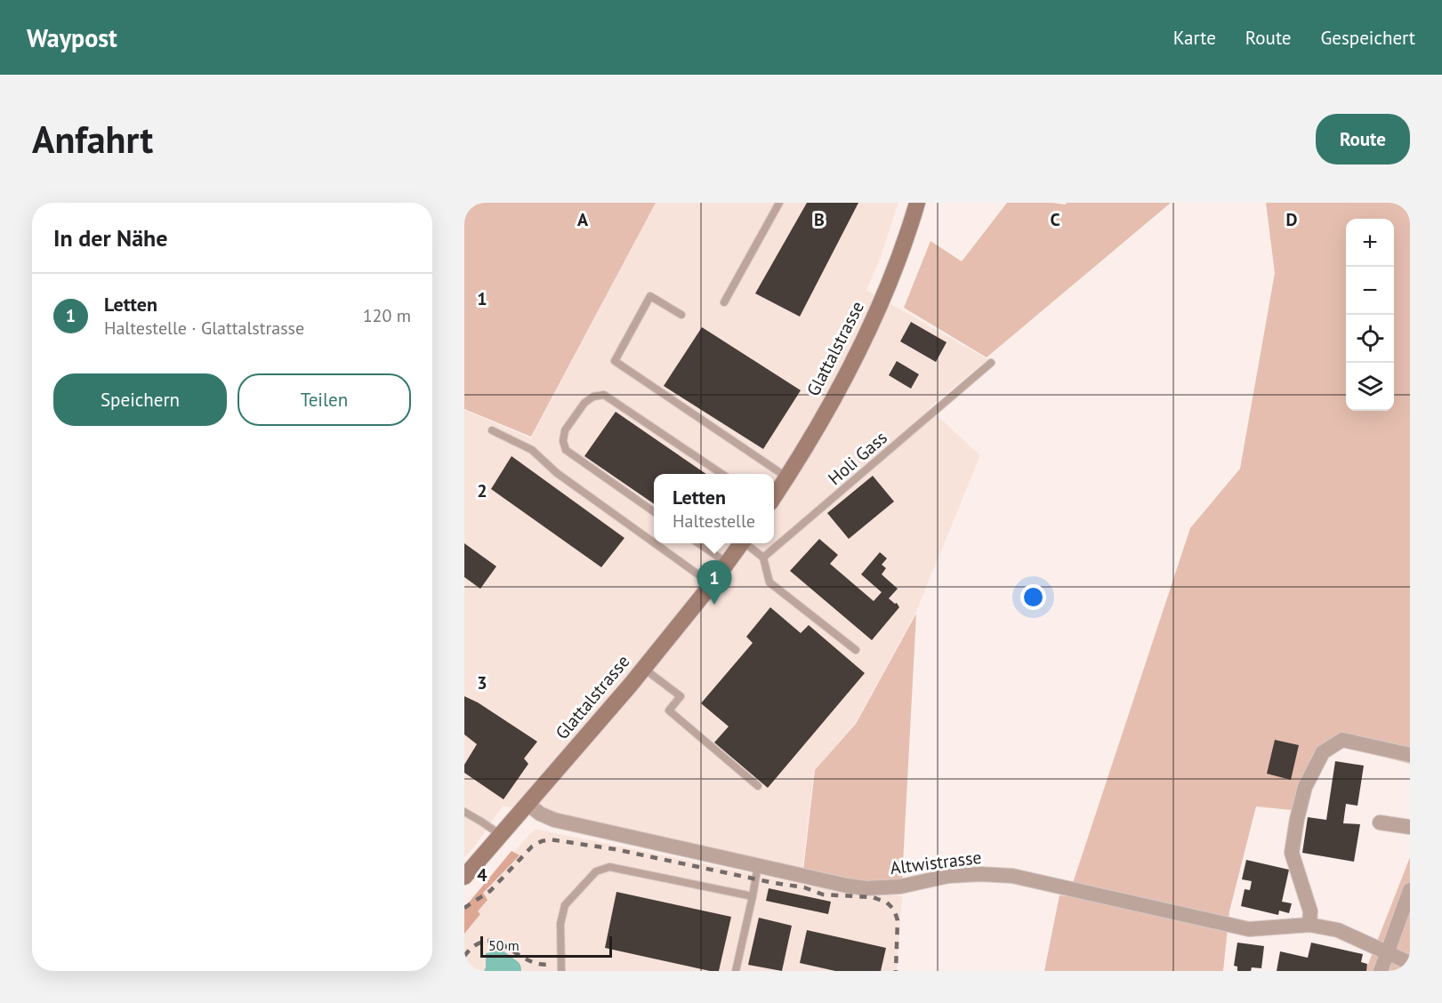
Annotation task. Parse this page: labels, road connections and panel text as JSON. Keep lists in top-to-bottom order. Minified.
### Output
{"streets":{"street":["Glattalstrasse","Altwistrasse"],"lane":["Holi Gass"]},"crossings":[["Glattalstrasse","Altwistrasse"]],"scale_bar":"50 m","page":{"header":"Waypost","nav":["Karte","Route","Gespeichert"],"buttons":["Route",["Speichern","Teilen"]],"title":"Anfahrt","heading":"In der Nähe","map_buttons":["+","−"],"list":[{"mark":"1","name":"Letten","note":"Haltestelle · Glattalstrasse","value":"120 m"}],"popup":["Letten","Haltestelle"],"pins":"1","scale":"50 m"},"grid":{"columns":["A","B","C","D"],"rows":["1","2","3","4"]}}
